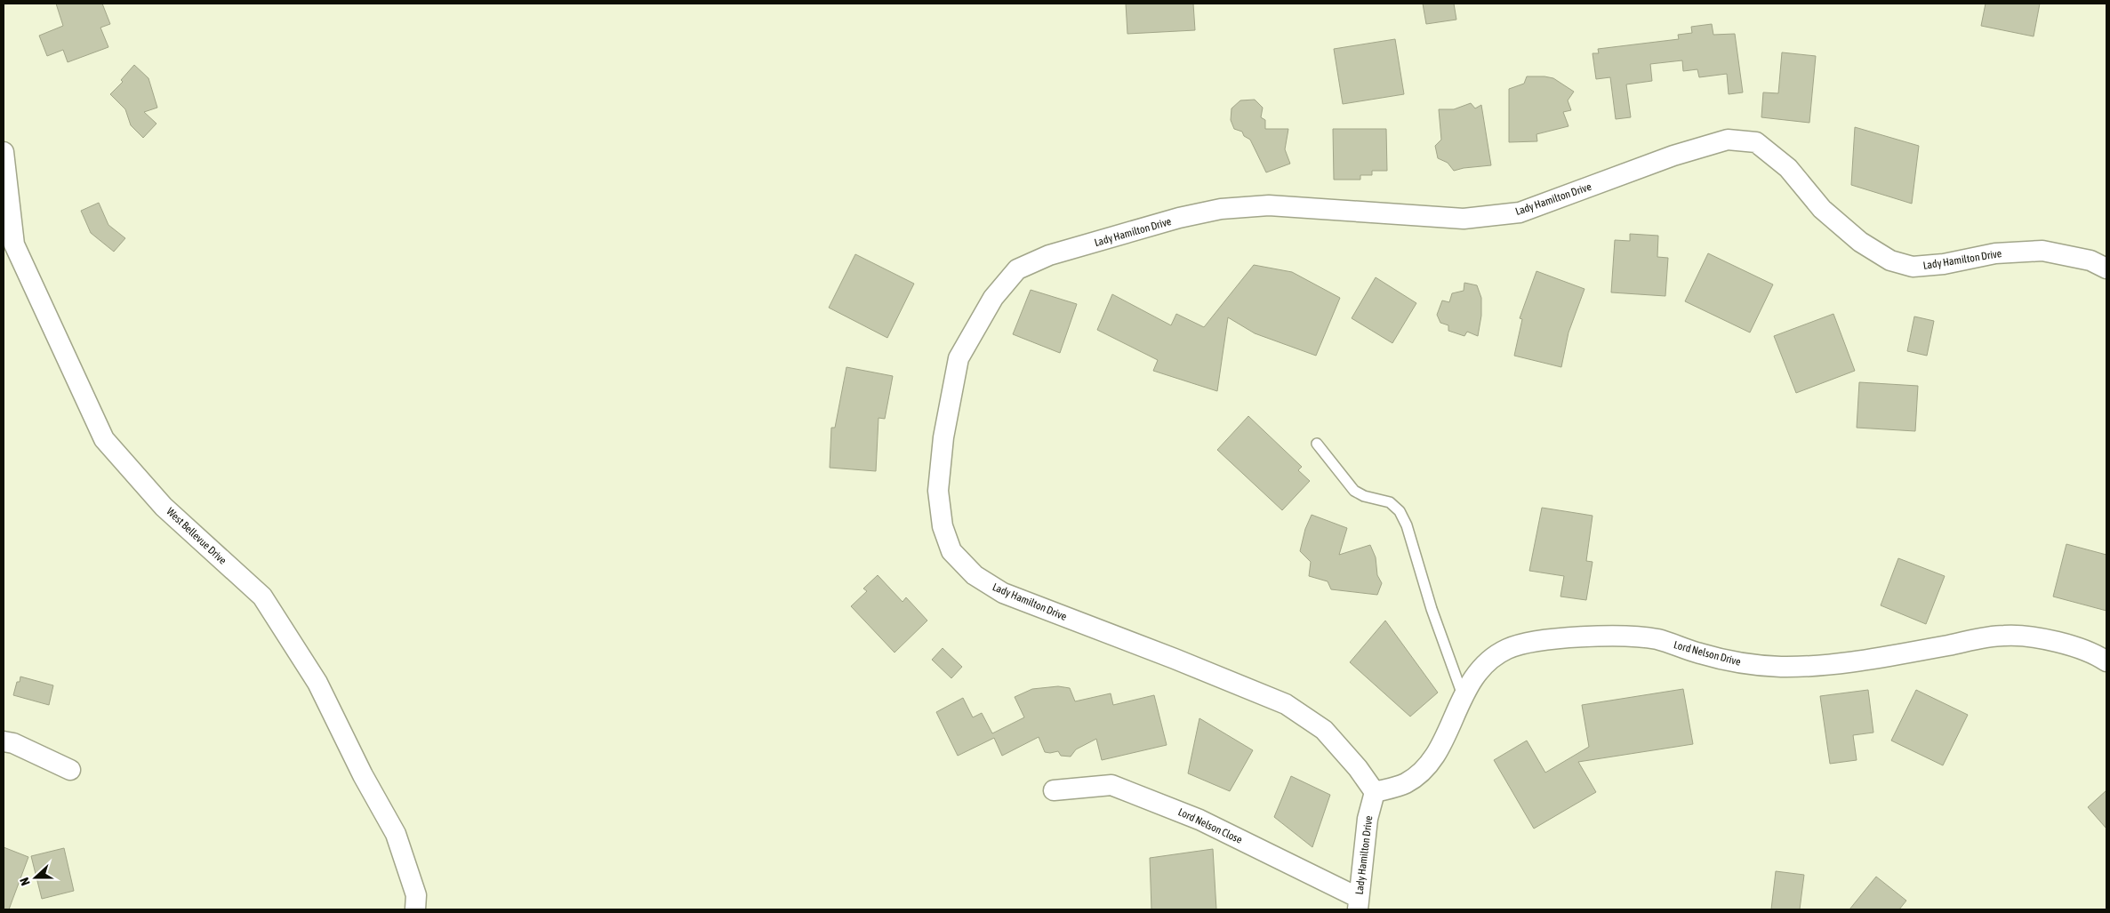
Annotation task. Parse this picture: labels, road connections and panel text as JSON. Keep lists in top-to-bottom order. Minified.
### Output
{"streets":{"street":["Lady Hamilton Drive","West Bellevue Drive","Lord Nelson Drive","Lord Nelson Close"]},"crossings":[["Lady Hamilton Drive","Lord Nelson Drive"],["Lady Hamilton Drive","Lord Nelson Close"]],"north":"left"}
